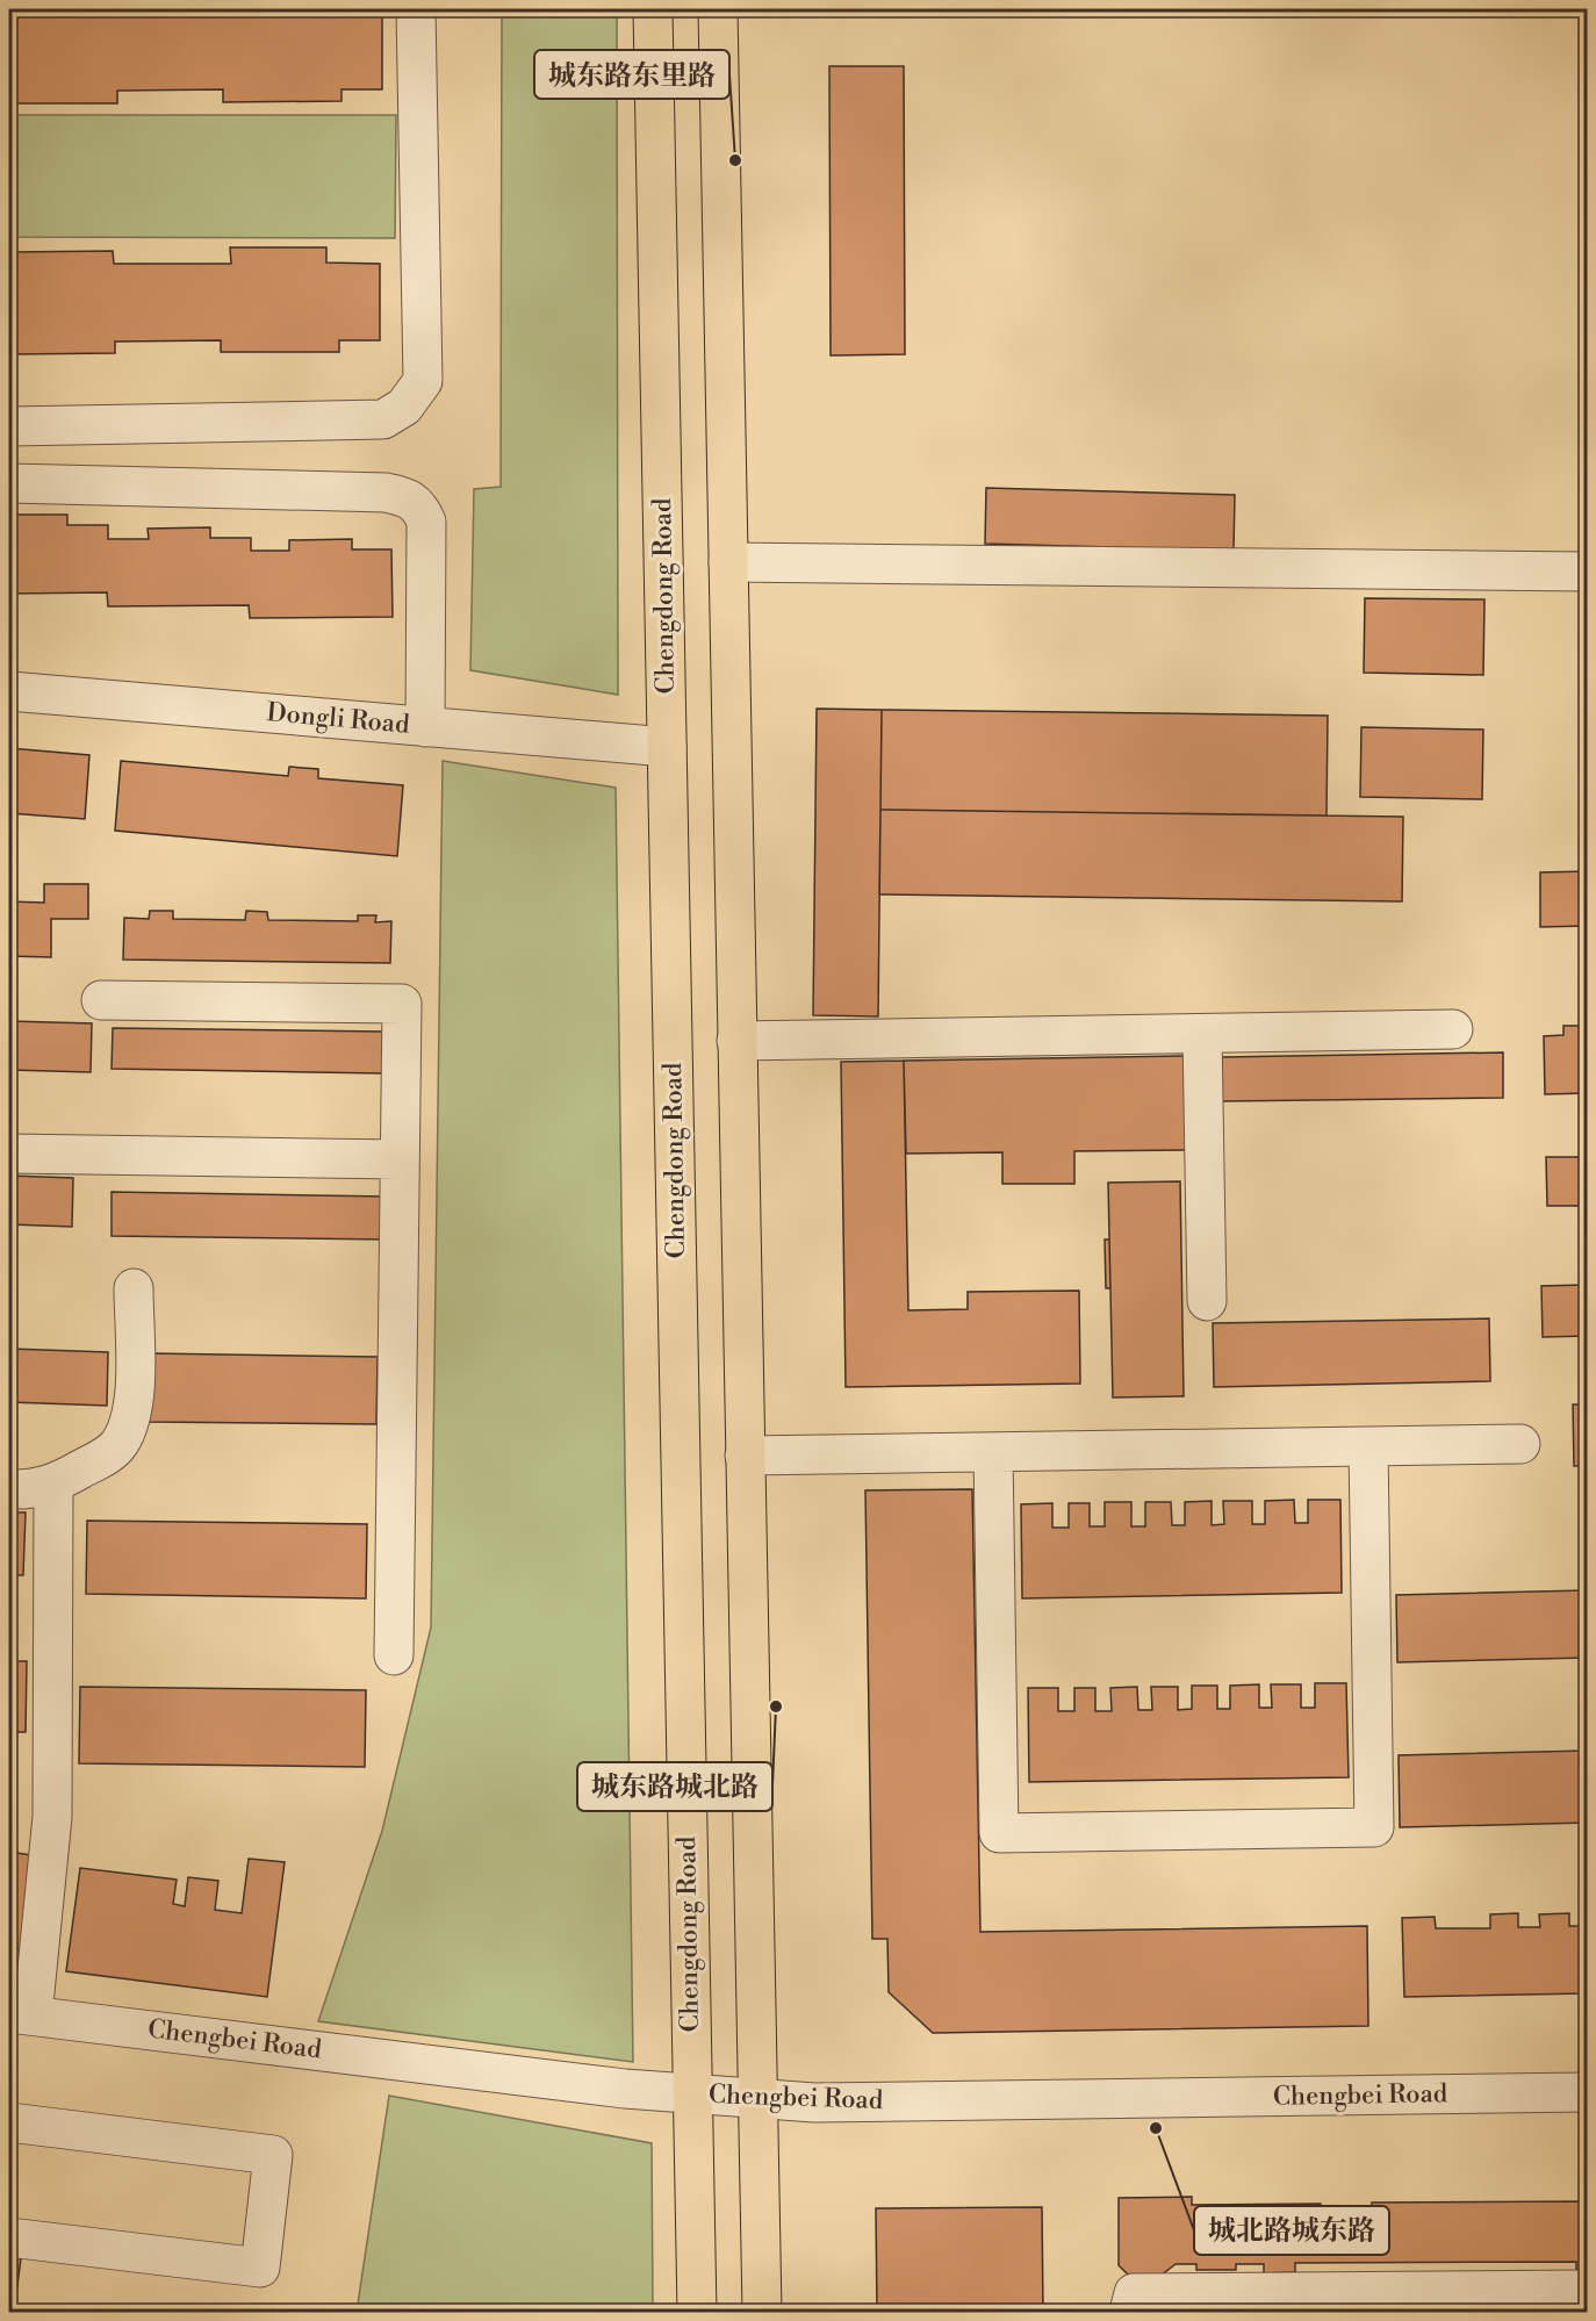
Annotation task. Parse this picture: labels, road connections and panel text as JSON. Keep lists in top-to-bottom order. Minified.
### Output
{"streets":{"main road":["Chengdong Road"],"street":["Dongli Road","Chengbei Road"]},"crossings":[["Chengdong Road","Dongli Road"],["Chengdong Road","Chengbei Road"]],"places":["城东路东里路","城东路城北路","城北路城东路"]}
